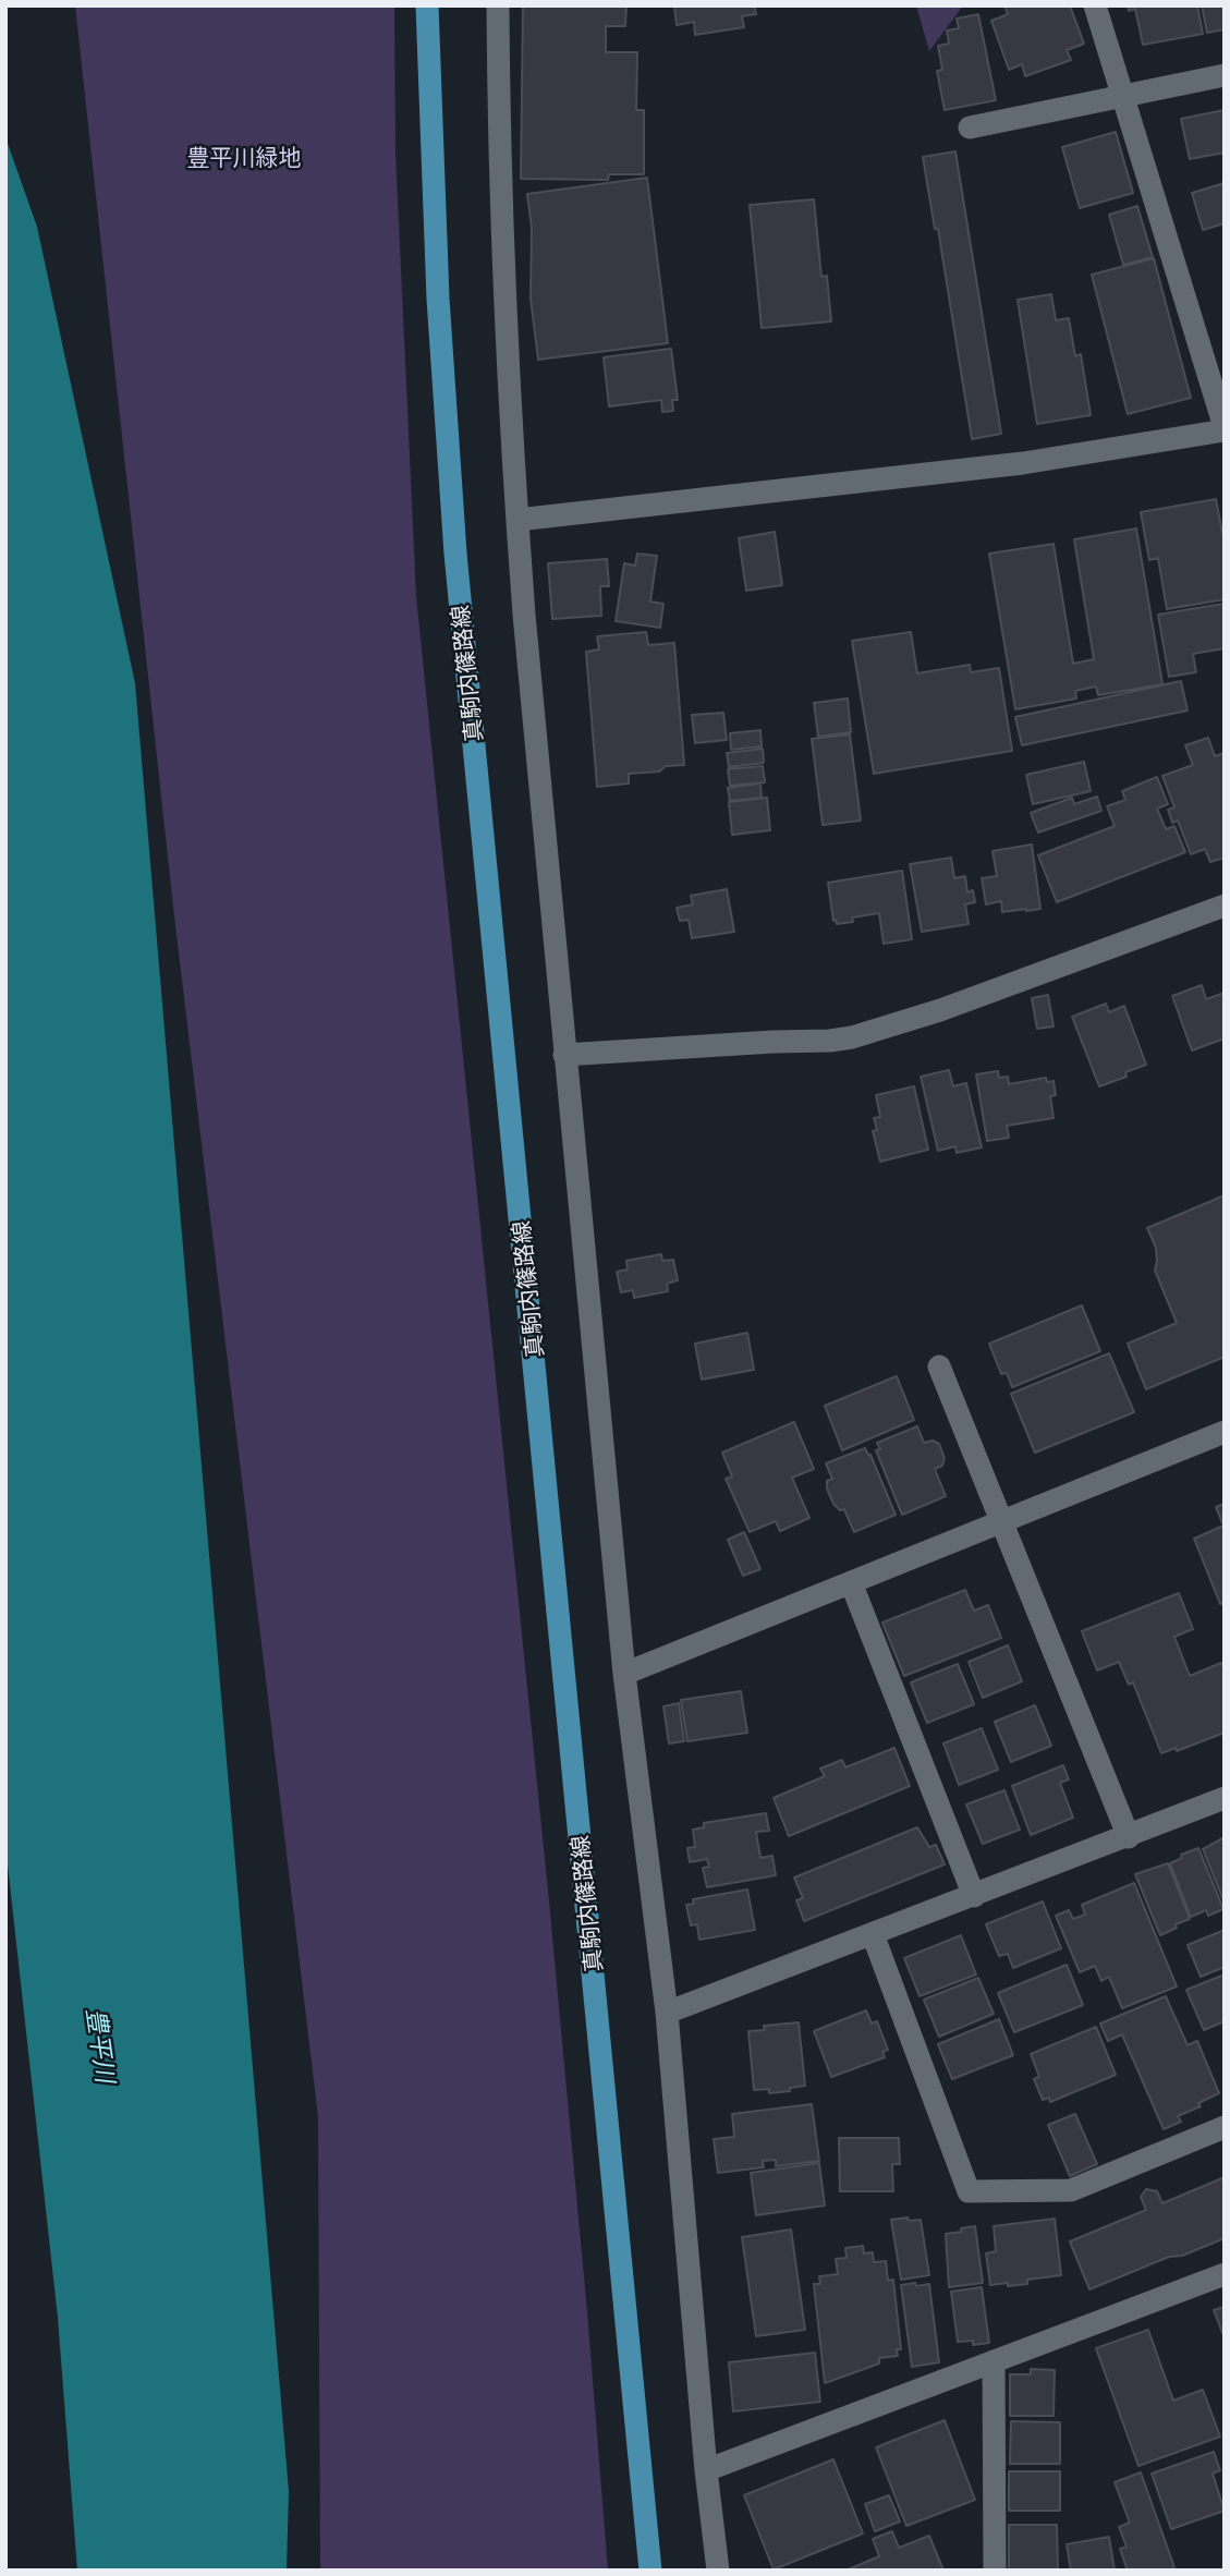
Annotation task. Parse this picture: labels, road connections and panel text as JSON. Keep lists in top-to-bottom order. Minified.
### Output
{"streets":{"main road":["真駒内篠路線"]},"water":["豊平川"],"parks":["豊平川緑地"]}
